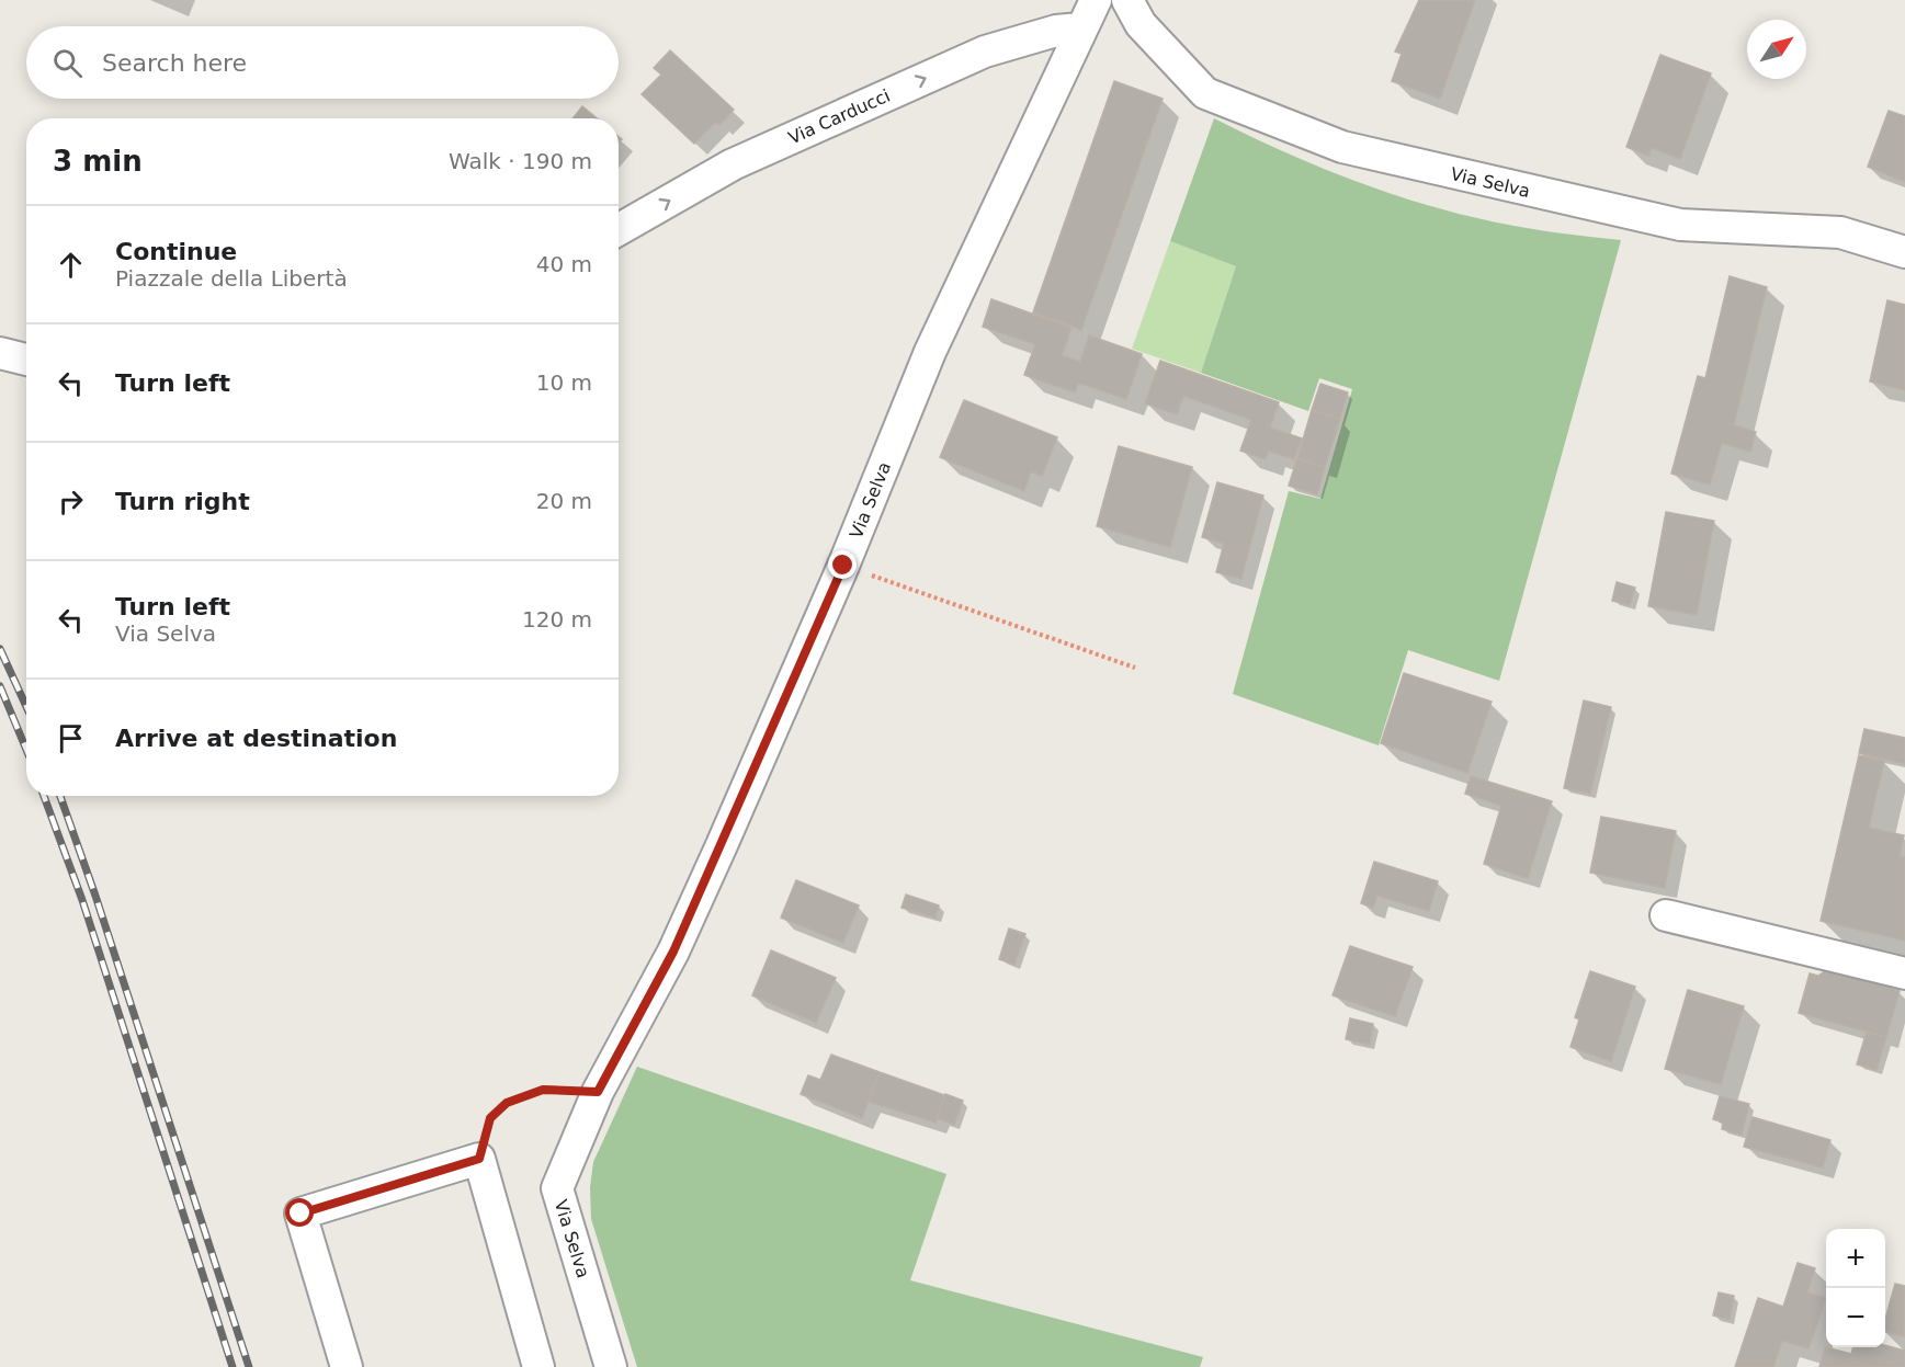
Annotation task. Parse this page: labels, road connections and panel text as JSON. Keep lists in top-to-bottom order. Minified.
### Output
{"streets":{"street":["Via Carducci","Via Selva"]},"crossings":[["Via Carducci","Via Selva"]],"one_way":["Via Carducci"],"north":"top right","page":{"search":"Search here","heading":["3 min","Walk · 190 m"],"list":[["Continue","Piazzale della Libertà","40 m"],["Turn left","10 m"],["Turn right","20 m"],["Turn left","Via Selva","120 m"],"Arrive at destination"],"map_buttons":["+","−"]}}
